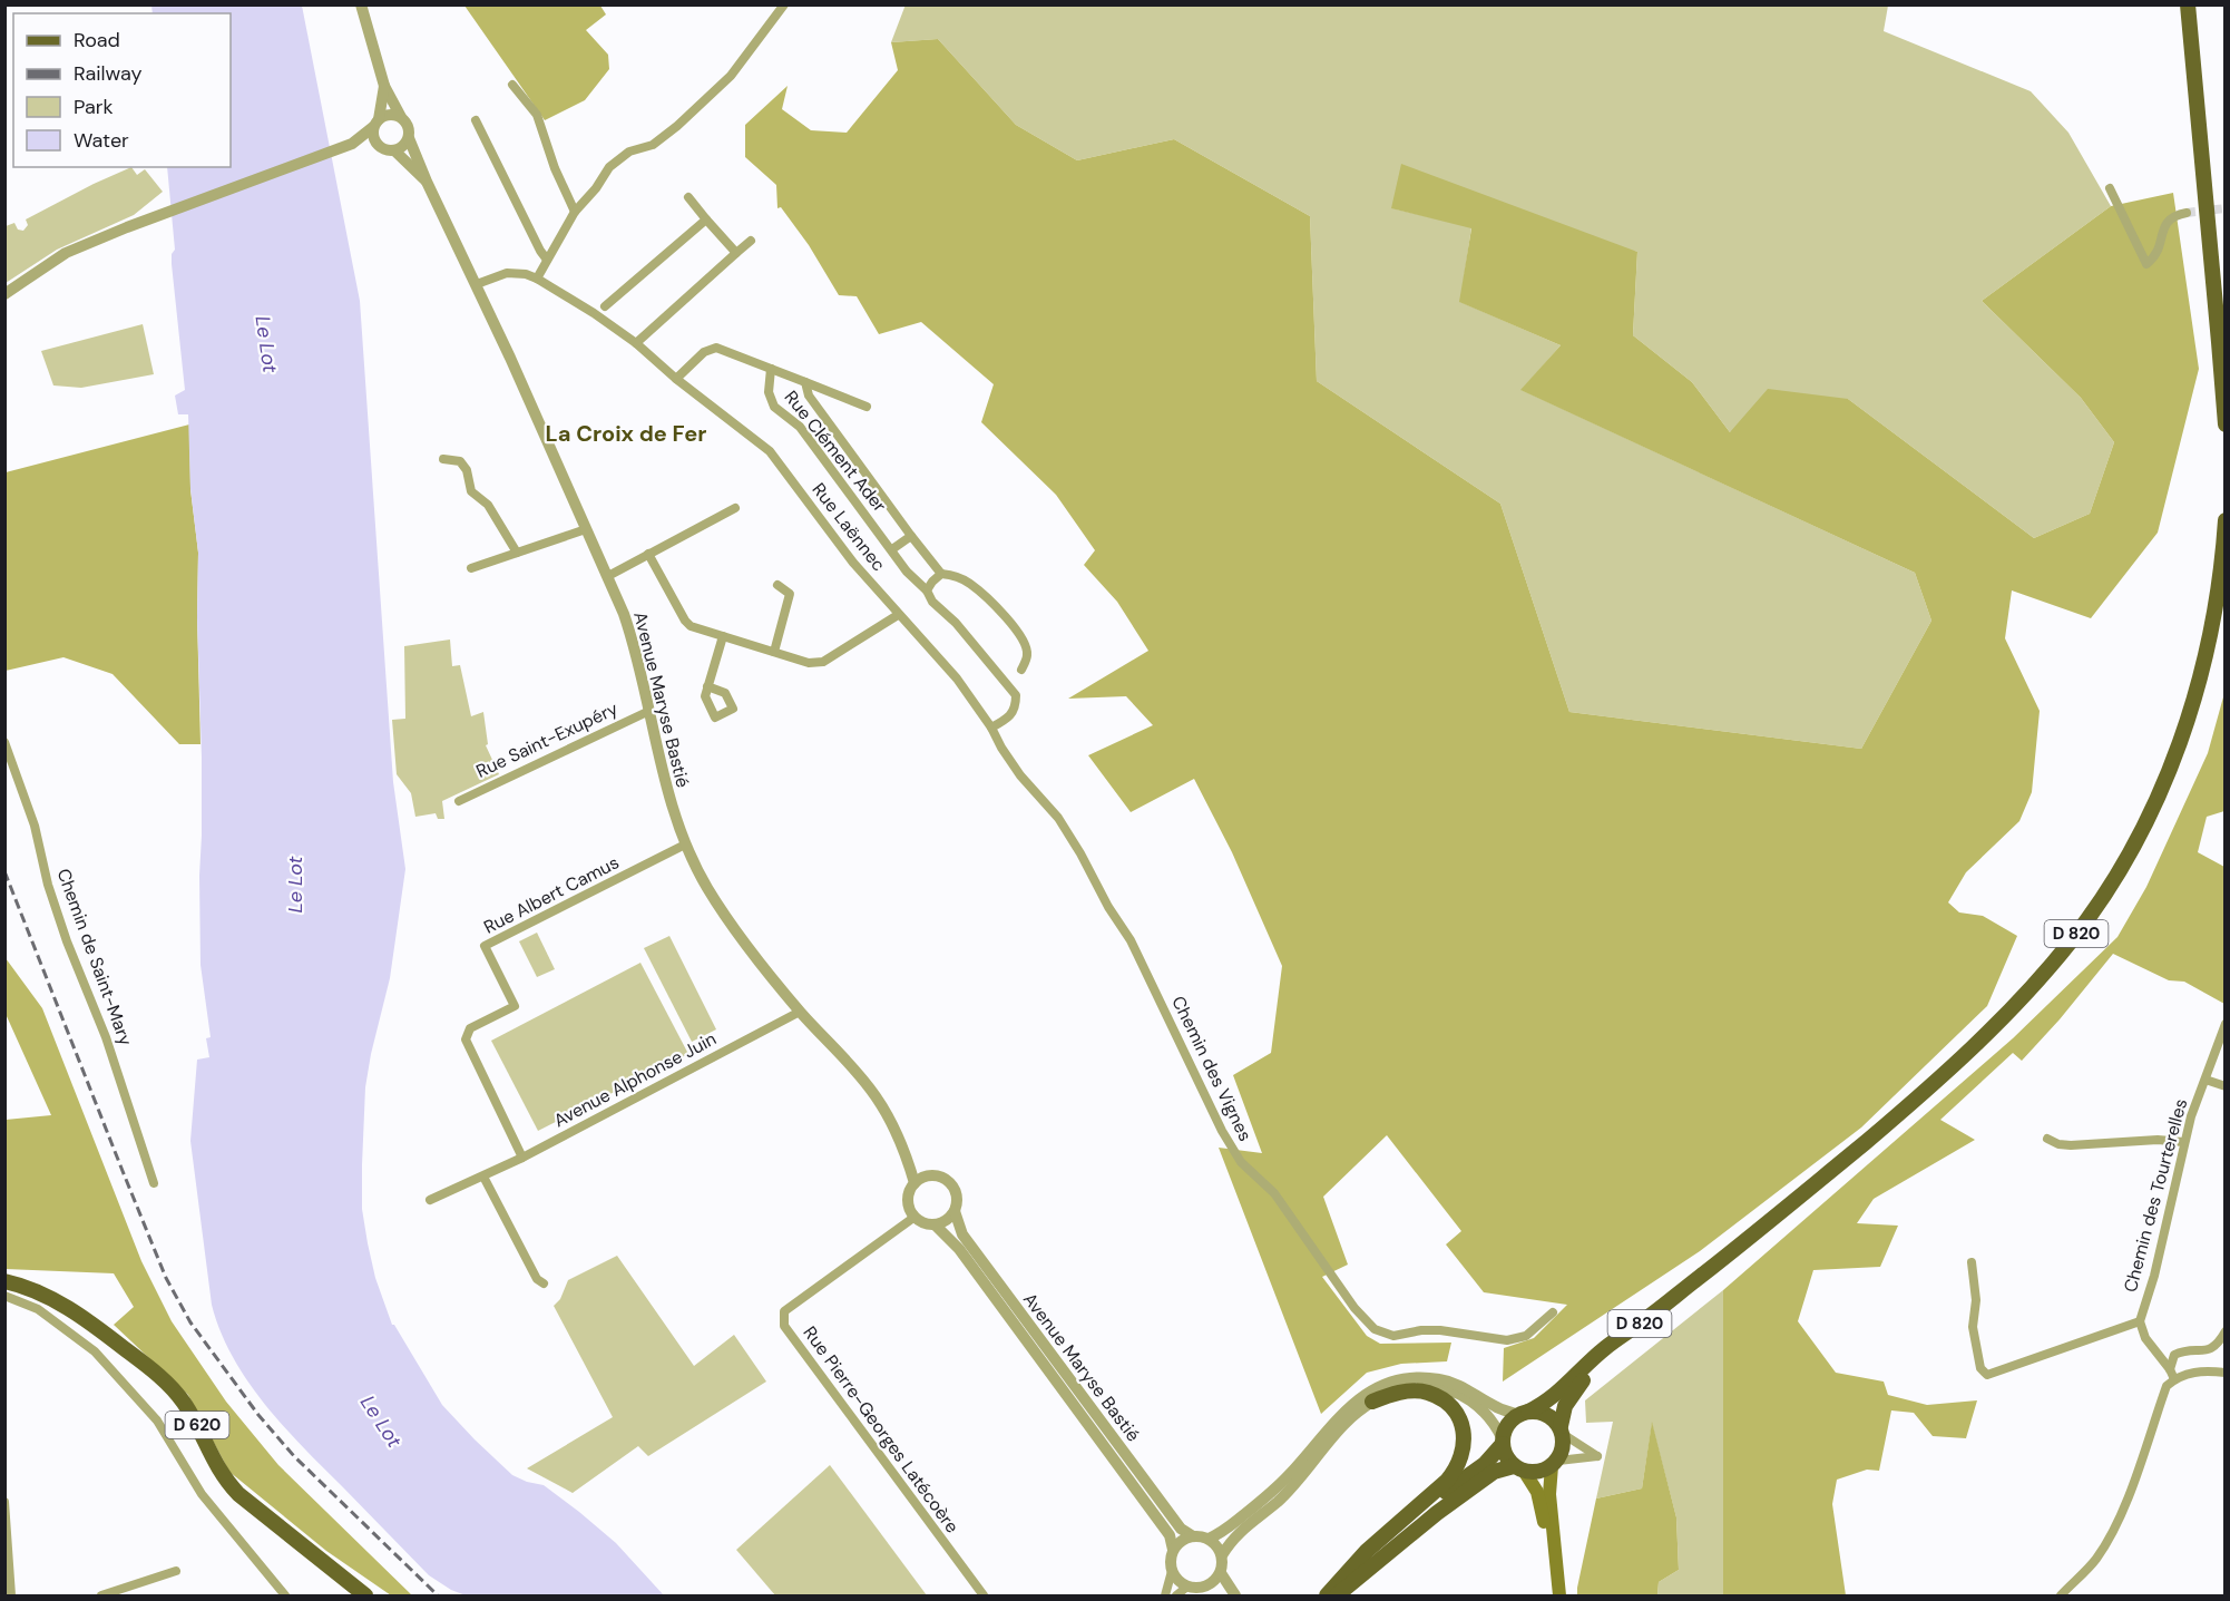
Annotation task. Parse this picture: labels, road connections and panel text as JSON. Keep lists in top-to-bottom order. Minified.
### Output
{"streets":{"main road":["D 820","D 620"],"street":["Rue Clément Ader","Rue Laënnec","Avenue Maryse Bastié","Rue Saint-Exupéry","Rue Albert Camus","Chemin de Saint-Mary","Chemin des Vignes","Avenue Alphonse Juin","Chemin des Tourterelles","Rue Pierre-Georges Latécoère"]},"crossings":[["Rue Clément Ader","Rue Laënnec"],["Rue Laënnec","Avenue Maryse Bastié"],["Rue Laënnec","Chemin des Vignes"],["Avenue Maryse Bastié","Rue Saint-Exupéry"],["Avenue Maryse Bastié","Rue Albert Camus"],["Avenue Maryse Bastié","Avenue Alphonse Juin"],["Avenue Maryse Bastié","Rue Pierre-Georges Latécoère"],["Rue Albert Camus","Avenue Alphonse Juin"]],"districts":["La Croix de Fer"],"water":["Le Lot"],"legend":["Road","Railway","Park","Water"]}
